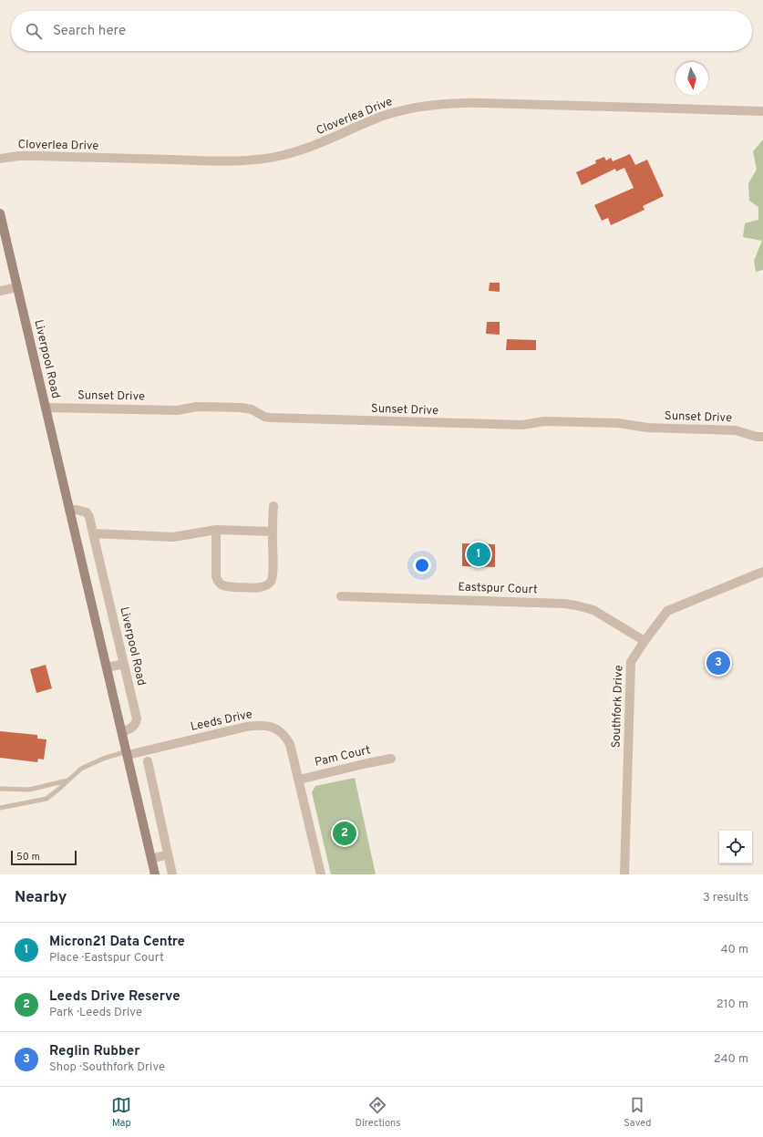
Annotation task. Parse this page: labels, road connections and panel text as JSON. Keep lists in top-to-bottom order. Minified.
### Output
{"streets":{"main road":["Liverpool Road"],"street":["Cloverlea Drive","Sunset Drive","Eastspur Court","Southfork Drive","Leeds Drive","Pam Court"]},"crossings":[["Liverpool Road","Sunset Drive"],["Liverpool Road","Leeds Drive"],["Eastspur Court","Southfork Drive"],["Leeds Drive","Pam Court"]],"scale_bar":"50 m","north":"bottom","page":{"search":"Search here","pins":["1","3","2"],"scale":"50 m","heading":["Nearby","3 results"],"list":[{"mark":"1","name":"Micron21 Data Centre","note":"Place · Eastspur Court","value":"40 m"},{"mark":"2","name":"Leeds Drive Reserve","note":"Park · Leeds Drive","value":"210 m"},{"mark":"3","name":"Reglin Rubber","note":"Shop · Southfork Drive","value":"240 m"}],"nav":["Map","Directions","Saved"]}}
